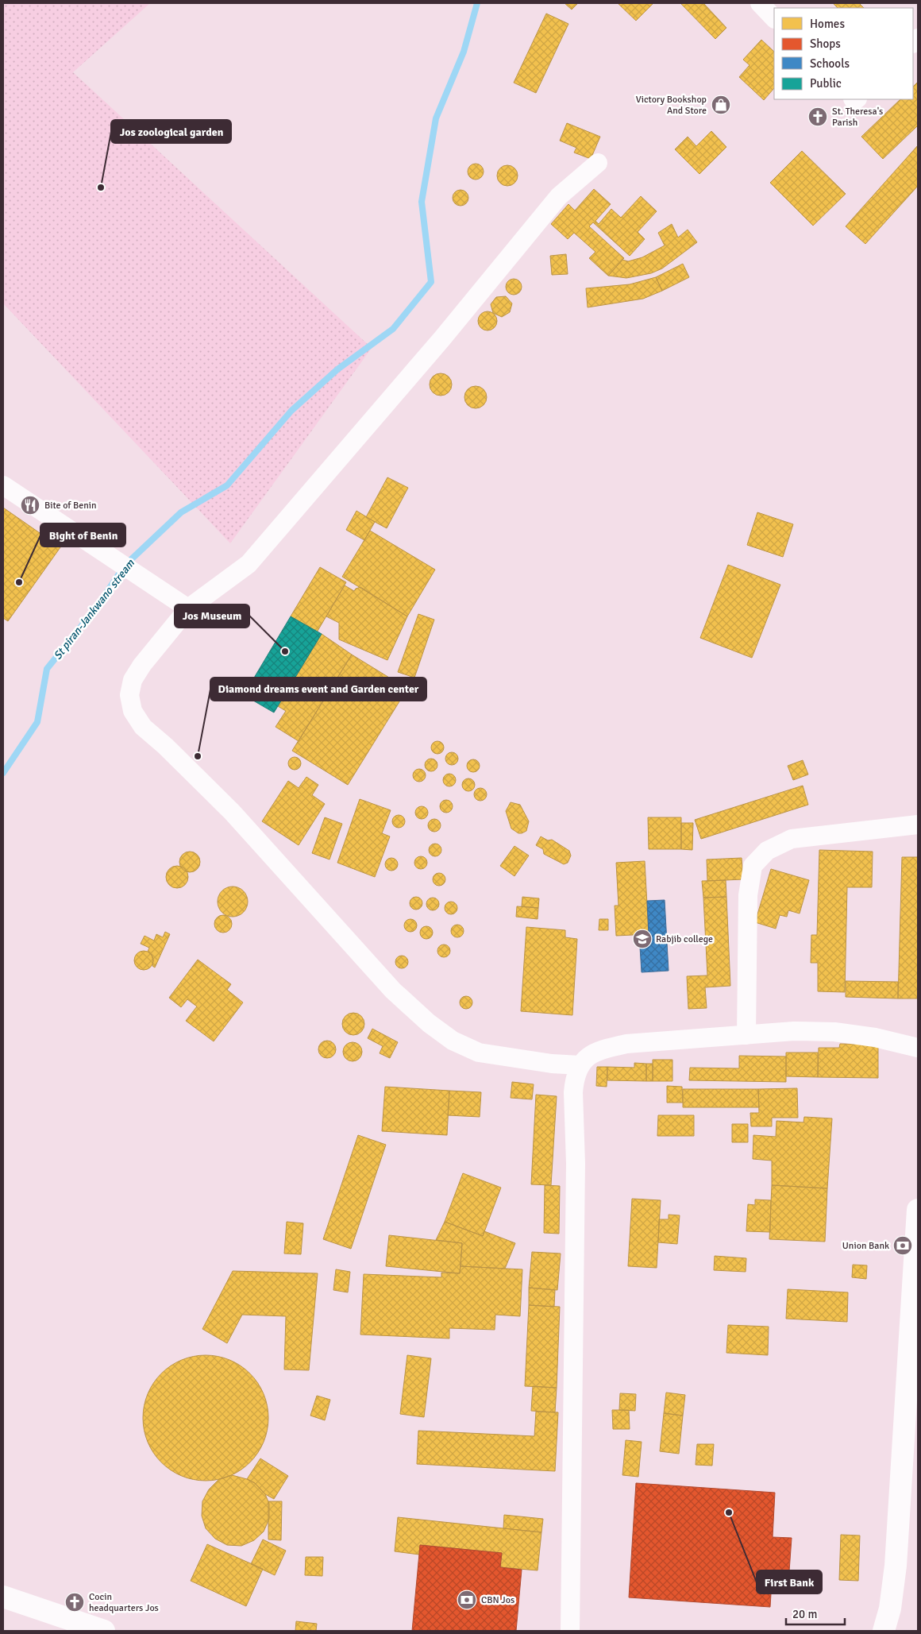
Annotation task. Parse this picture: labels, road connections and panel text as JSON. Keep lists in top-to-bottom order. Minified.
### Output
{"water":["St piran-Jankwano stream"],"places":{"shop":["Victory Bookshop And Store"],"church":["St. Theresa's Parish","Cocin headquarters Jos"],"other":["Jos zoological garden","Bight of Benin","Jos Museum","Diamond dreams event and Garden center","First Bank"],"restaurant":["Bite of Benin"],"school or university":["Rabjib college"],"bank":["Union Bank","CBN Jos"]},"legend":["Homes","Shops","Schools","Public"],"scale_bar":"20 m"}
